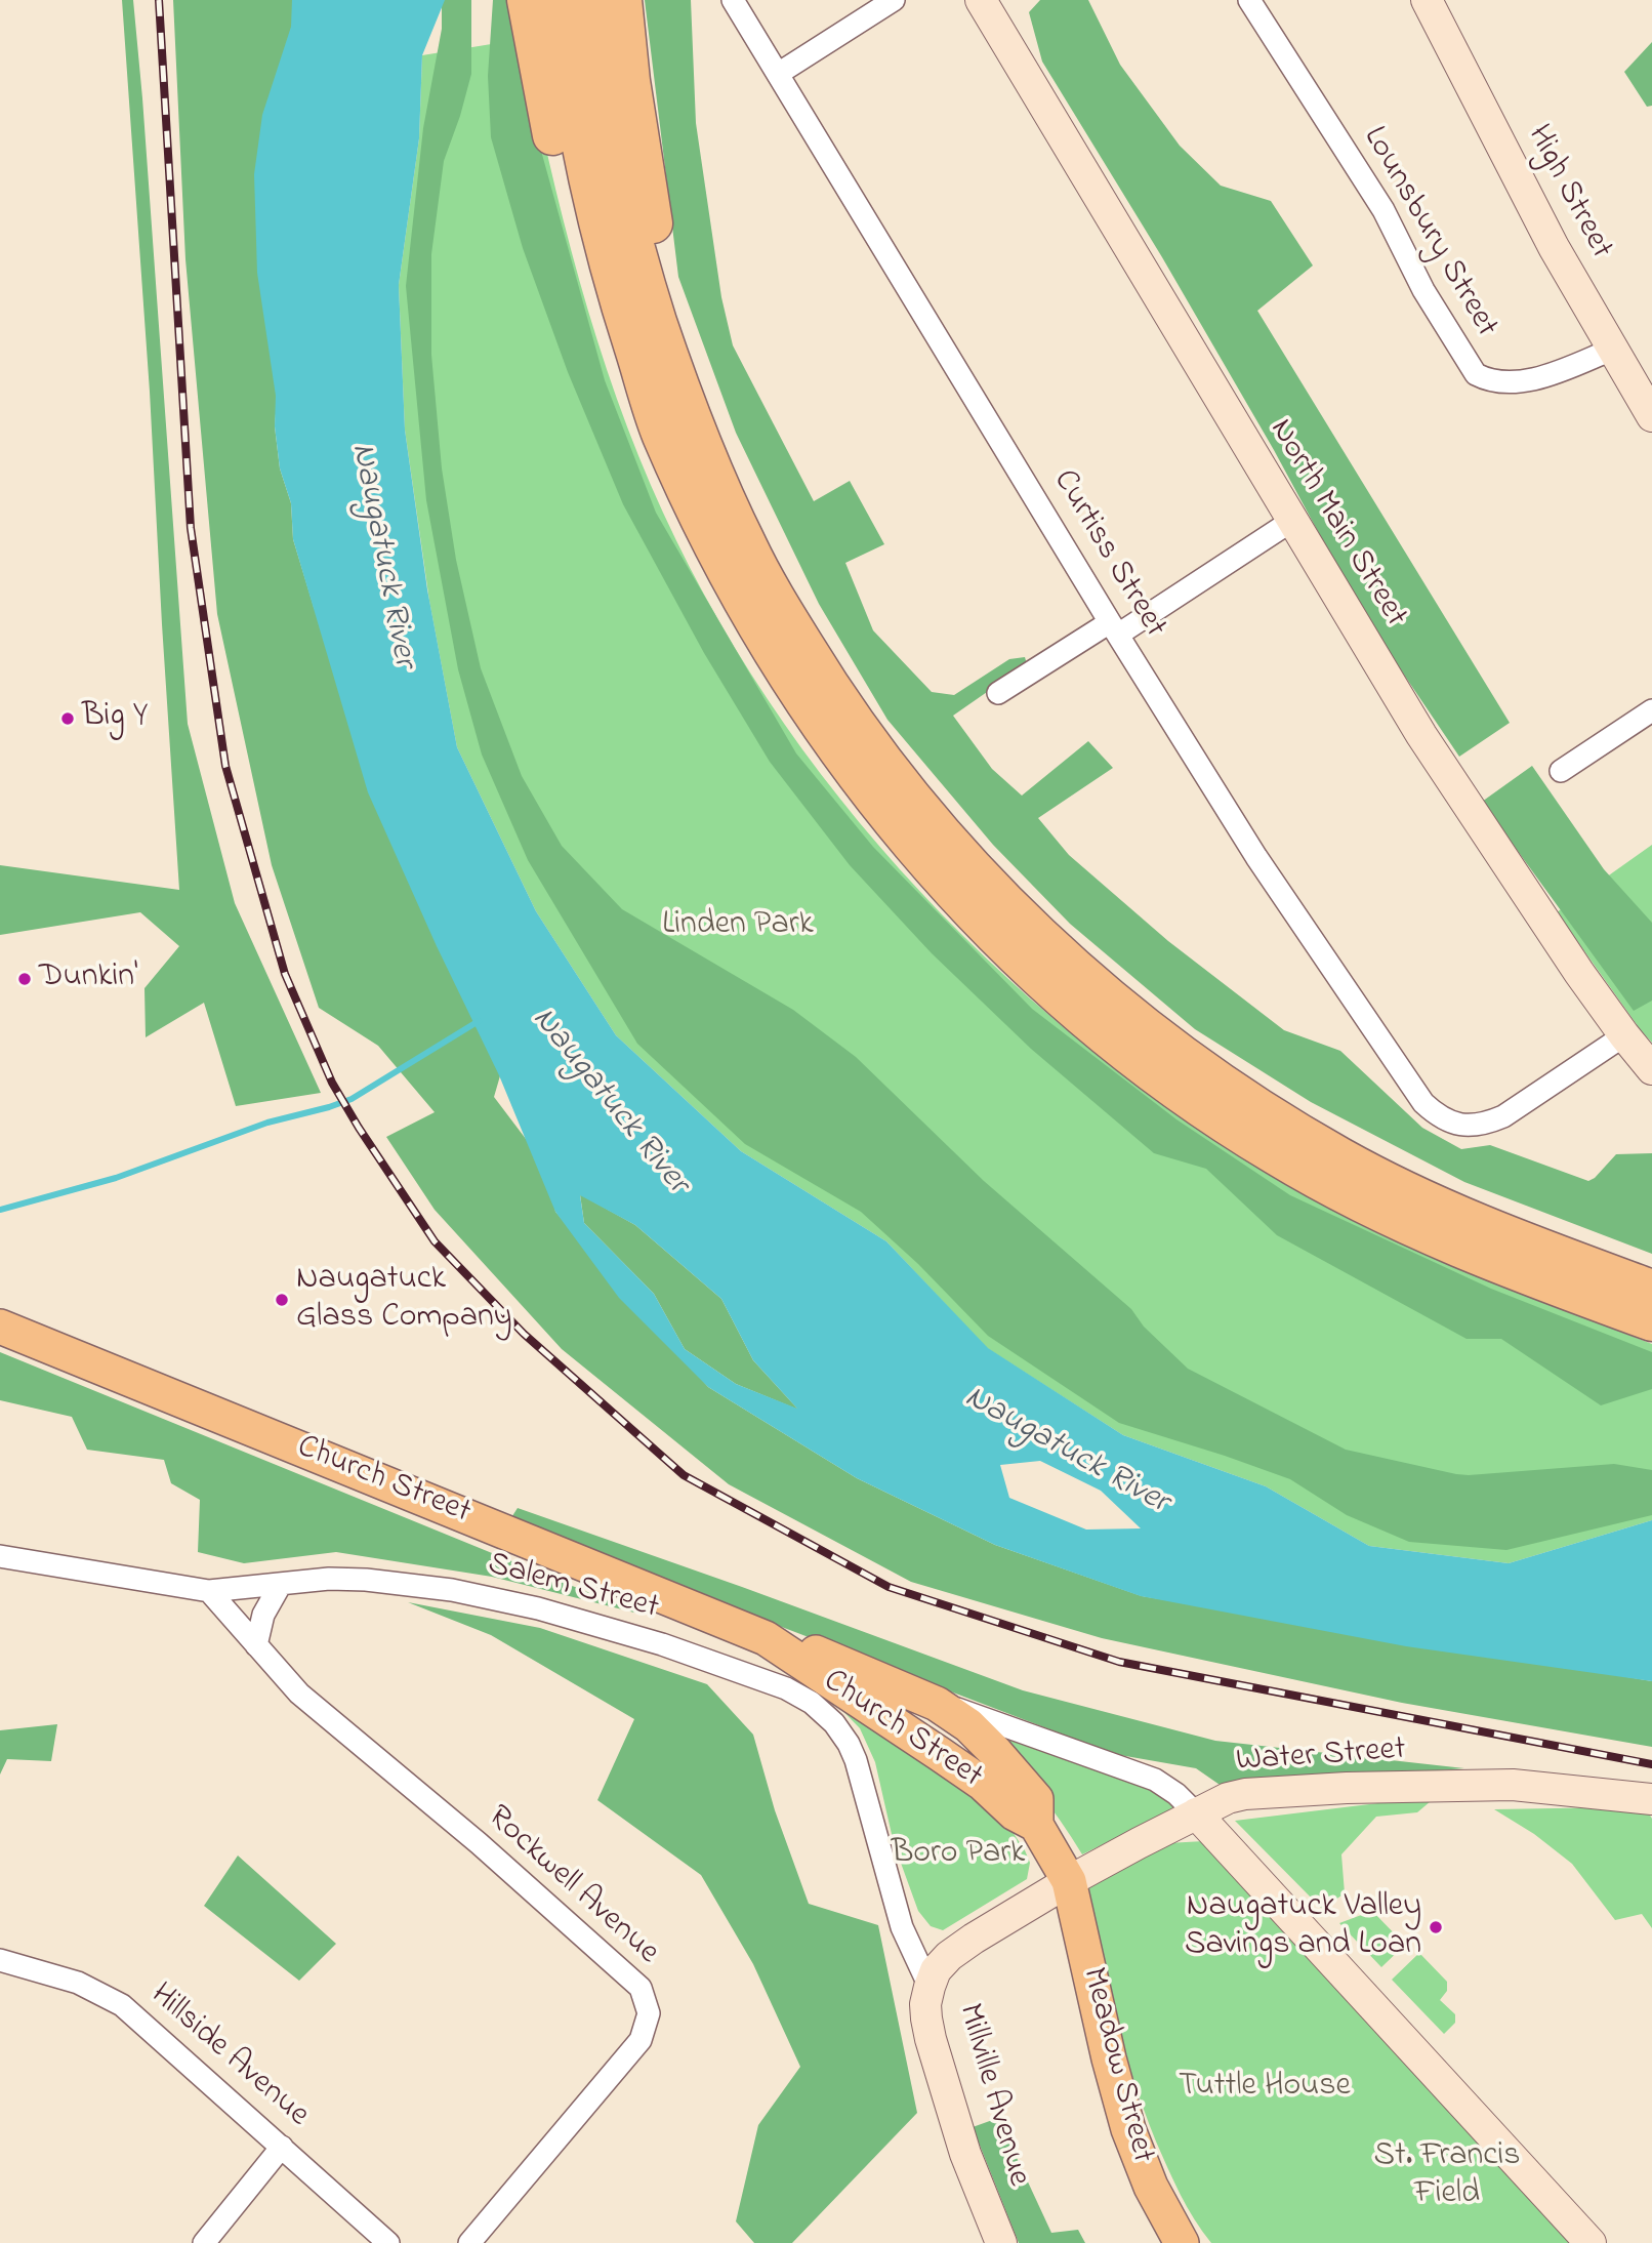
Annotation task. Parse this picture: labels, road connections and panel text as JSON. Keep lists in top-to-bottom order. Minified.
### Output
{"streets":{"main road":["Church Street","Meadow Street"],"street":["High Street","Lounsbury Street","North Main Street","Curtiss Street","Salem Street","Water Street","Rockwell Avenue","Hillside Avenue","Millville Avenue"]},"crossings":[["High Street","Lounsbury Street"],["North Main Street","Curtiss Street"],["Church Street","Meadow Street"],["Church Street","Millville Avenue"],["Salem Street","Rockwell Avenue"],["Salem Street","Millville Avenue"],["Water Street","Millville Avenue"],["Meadow Street","Millville Avenue"]],"water":["Naugatuck River"],"parks":["Linden Park","Boro Park","Tuttle House","St. Francis Field"],"places":["Big Y","Dunkin'","Naugatuck Glass Company","Naugatuck Valley Savings and Loan"]}
